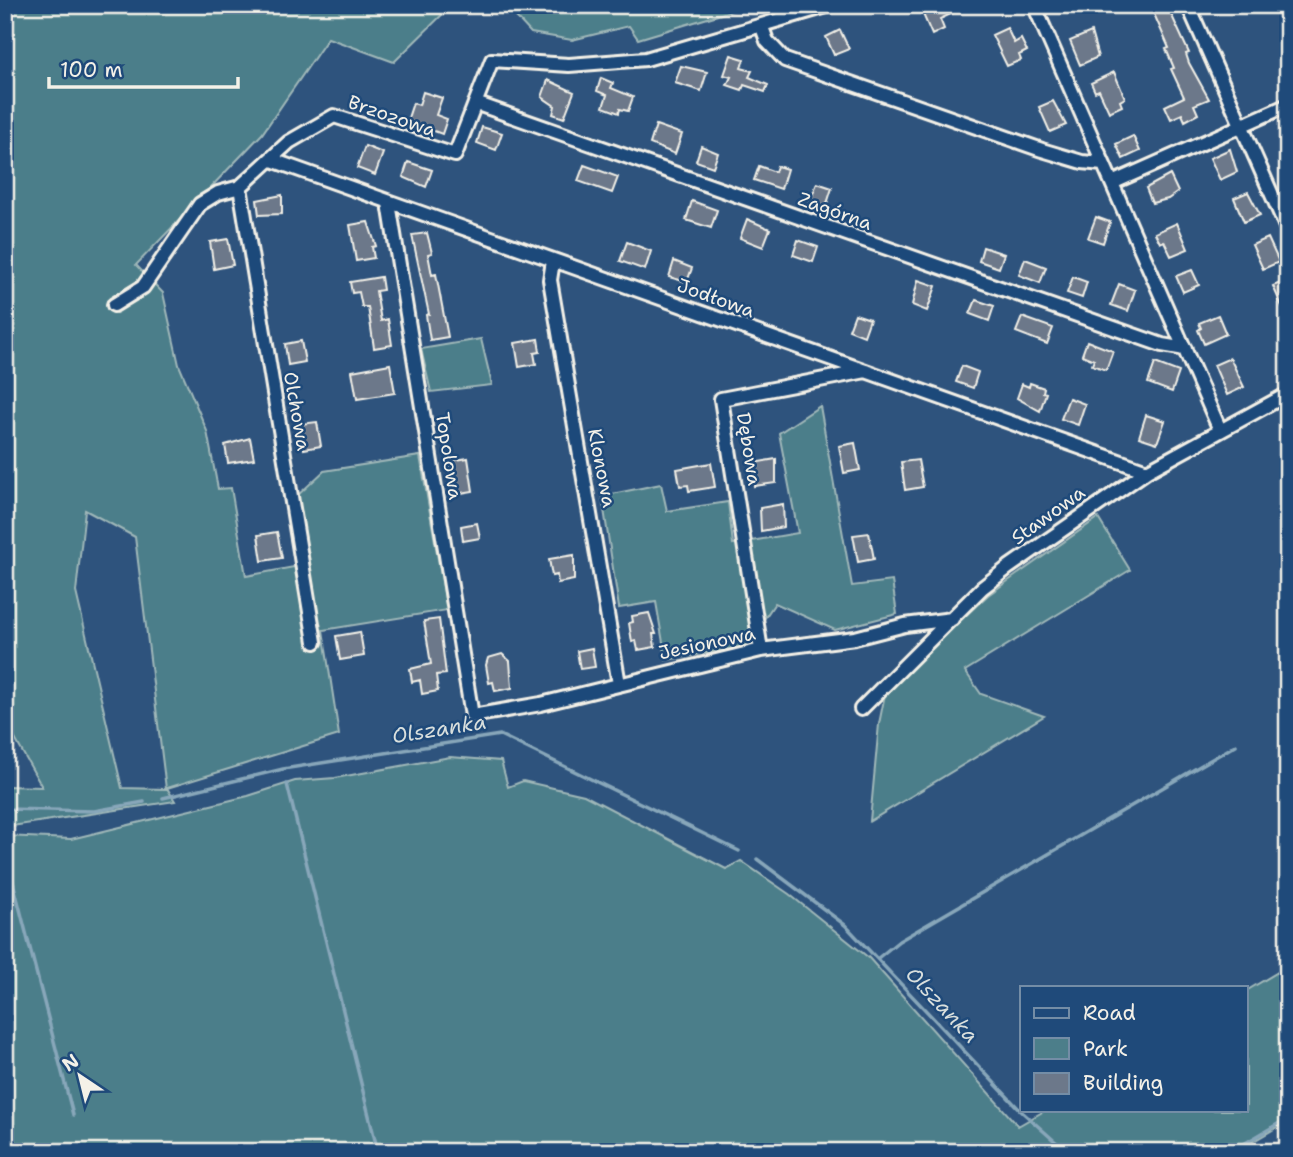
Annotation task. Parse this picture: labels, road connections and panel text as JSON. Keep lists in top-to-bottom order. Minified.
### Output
{"streets":{"street":["Brzozowa","Zagórna","Jodłowa","Olchowa","Dębowa","Topolowa","Klonowa","Stawowa","Jesionowa"]},"crossings":[["Brzozowa","Zagórna"],["Brzozowa","Jodłowa"],["Brzozowa","Olchowa"],["Jodłowa","Dębowa"],["Jodłowa","Topolowa"],["Jodłowa","Klonowa"],["Jodłowa","Stawowa"],["Dębowa","Jesionowa"],["Topolowa","Jesionowa"],["Klonowa","Jesionowa"],["Stawowa","Jesionowa"]],"water":["Olszanka"],"legend":["Road","Park","Building"],"scale_bar":"100 m","north":"top left"}
